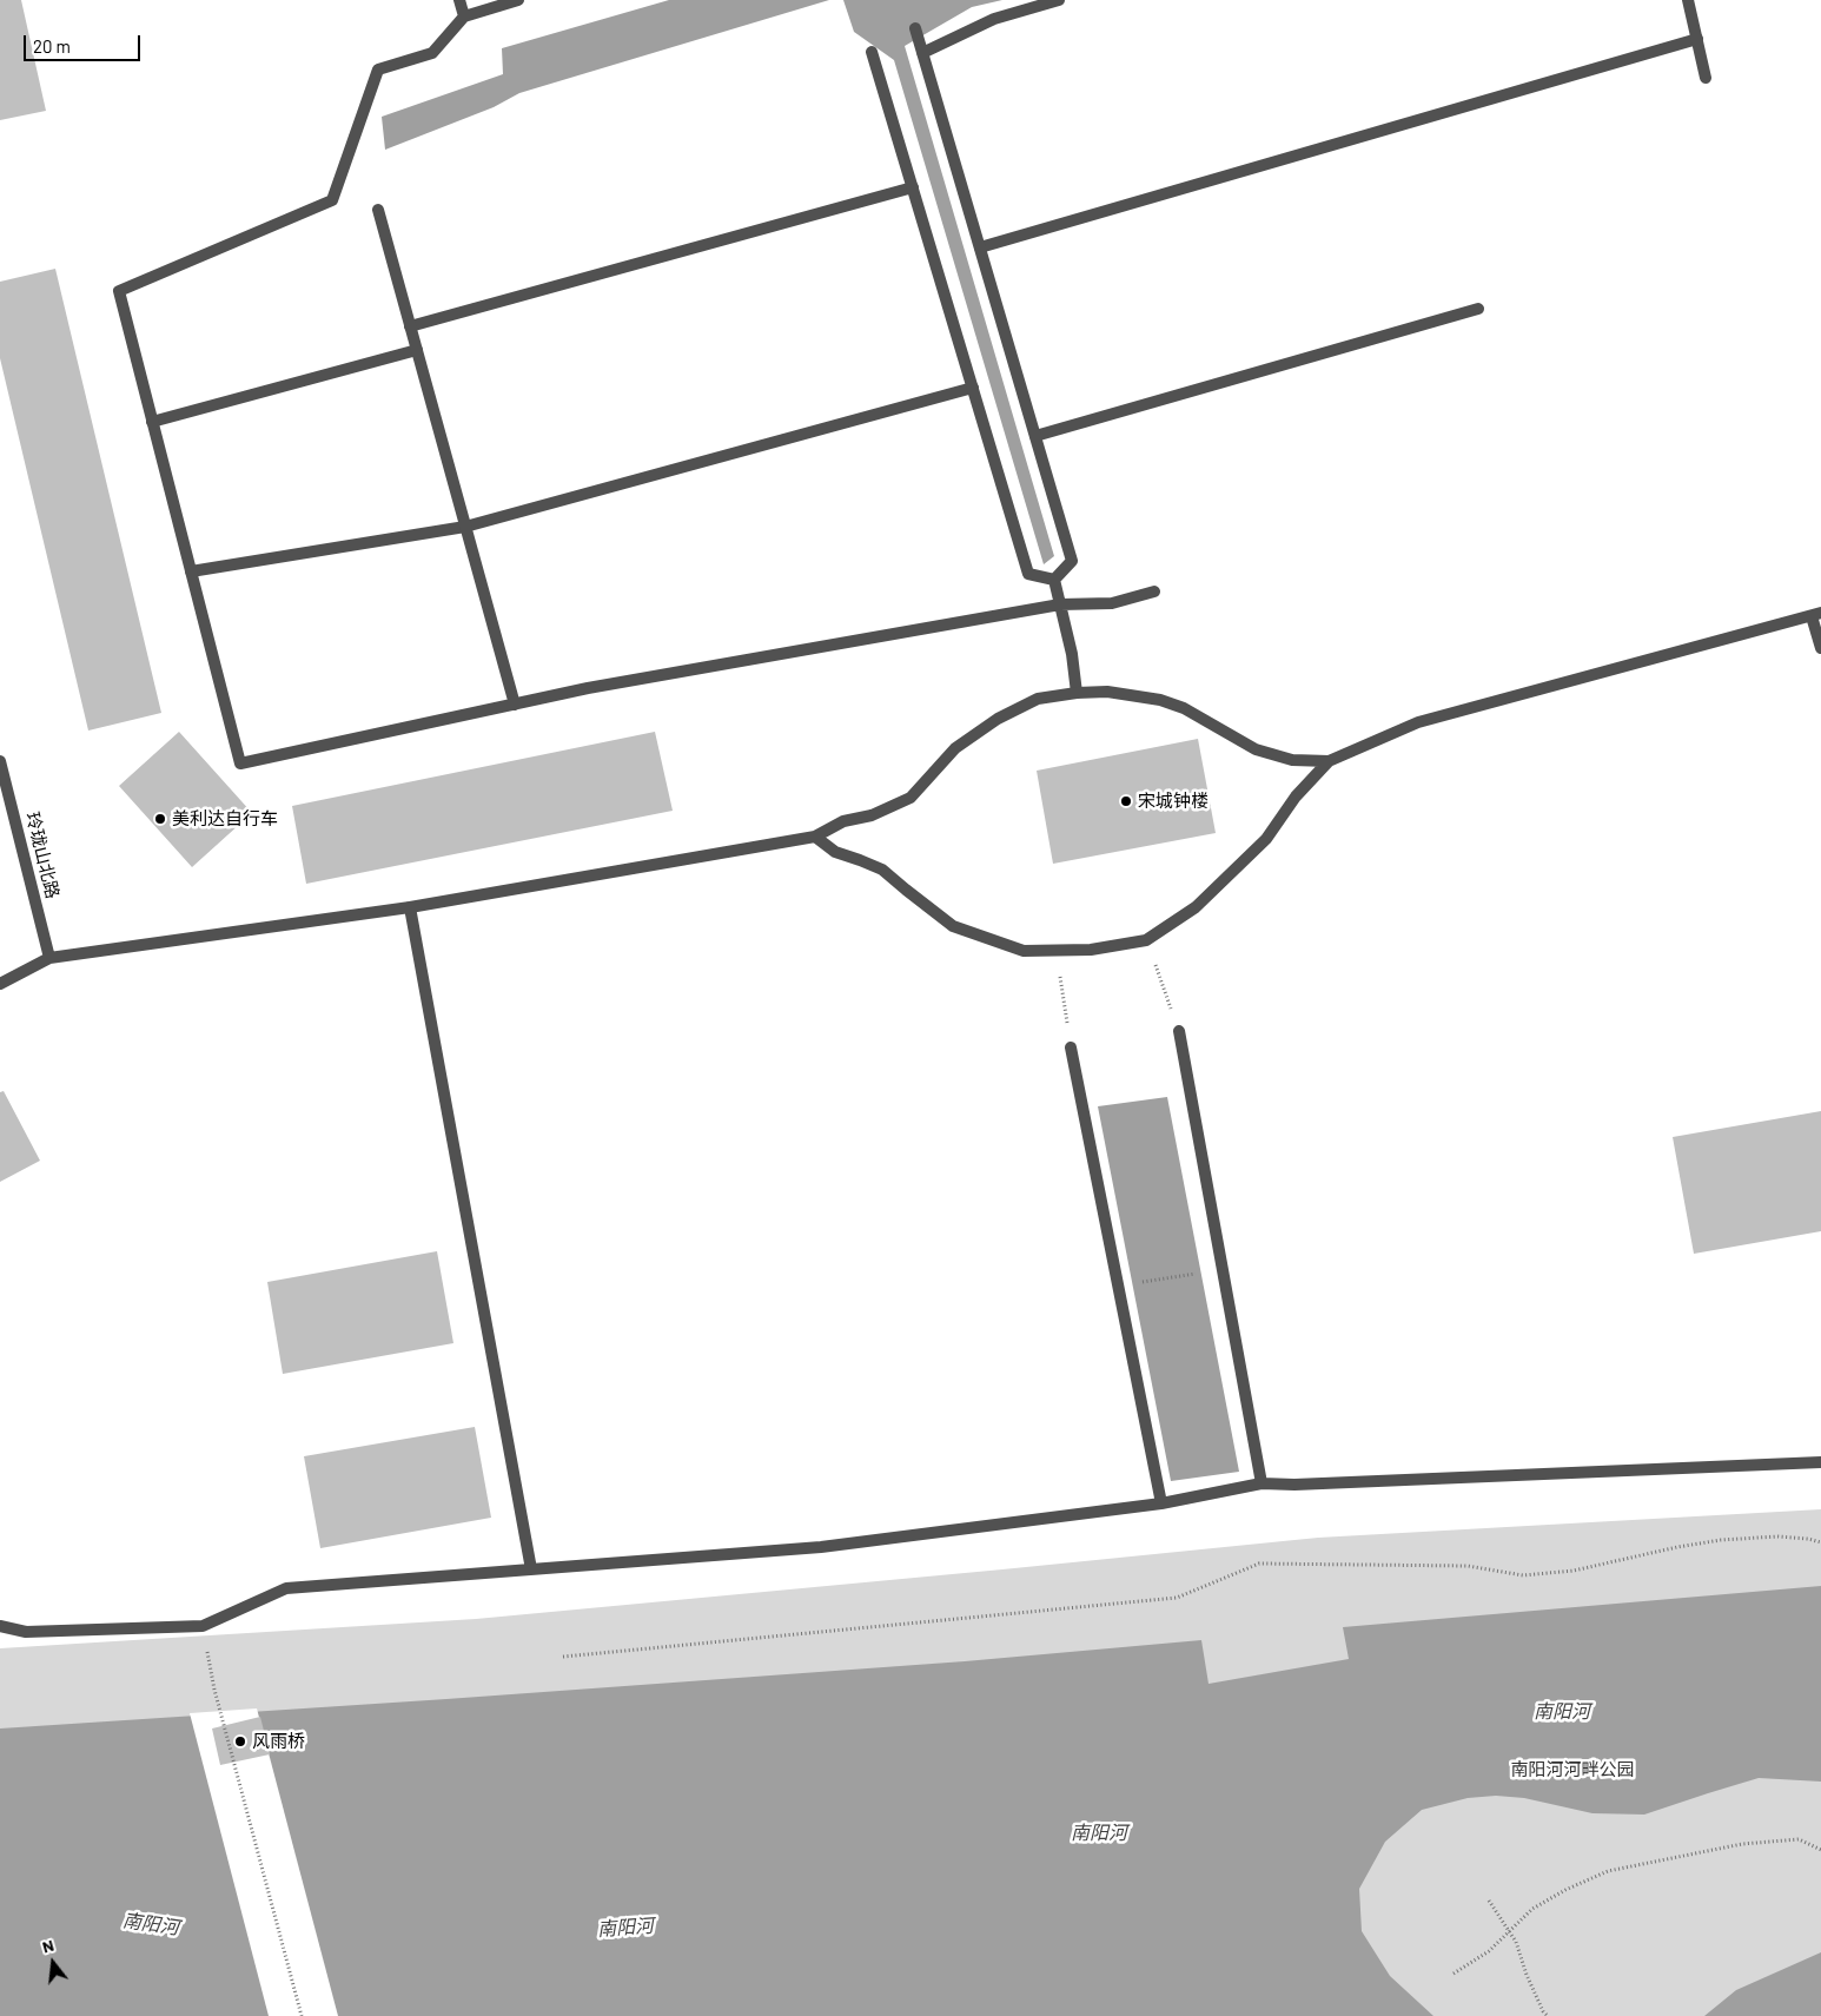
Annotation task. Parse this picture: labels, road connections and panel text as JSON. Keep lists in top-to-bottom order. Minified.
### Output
{"streets":{"street":["玲珑山北路"]},"water":["南阳河"],"parks":["南阳河河畔公园"],"places":["宋城钟楼","美利达自行车","风雨桥"],"scale_bar":"20 m","north":"top"}
